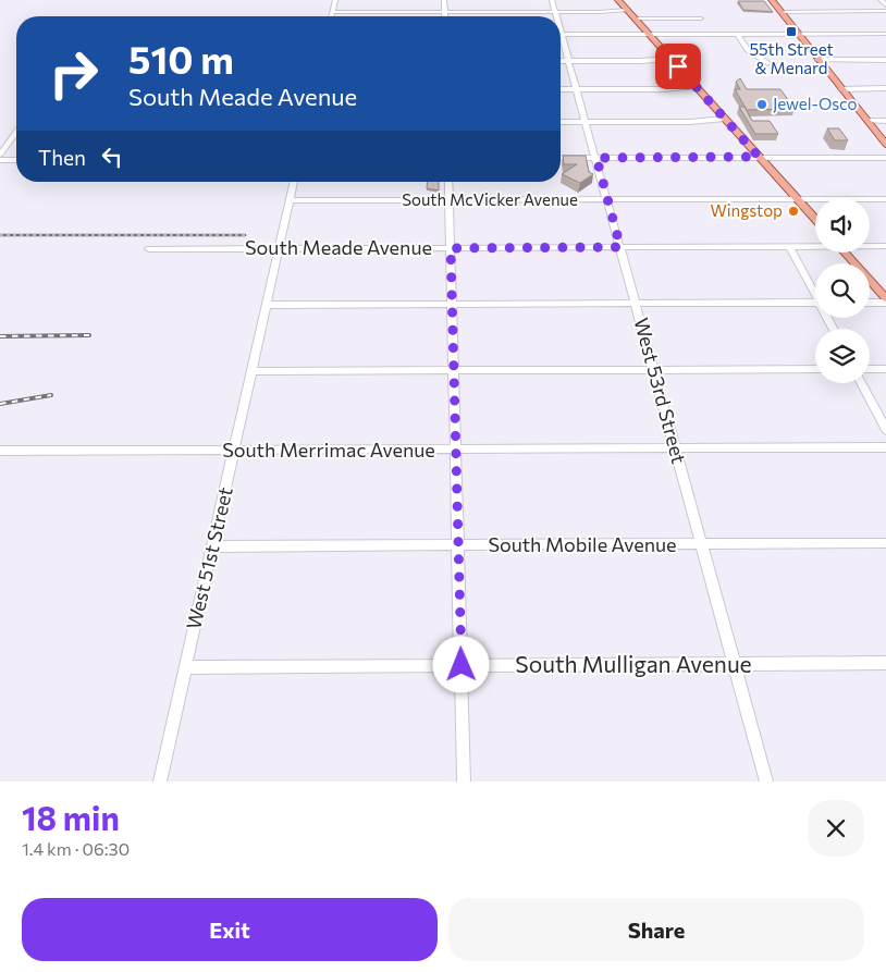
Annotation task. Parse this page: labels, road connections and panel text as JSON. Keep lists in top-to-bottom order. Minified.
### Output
{"streets":{"street":["South McVicker Avenue","South Meade Avenue","West 53rd Street","South Merrimac Avenue","South Mobile Avenue","West 51st Street","South Mulligan Avenue"]},"crossings":[["South McVicker Avenue","West 53rd Street"],["South McVicker Avenue","West 51st Street"],["South Meade Avenue","West 53rd Street"],["South Meade Avenue","West 51st Street"],["West 53rd Street","South Merrimac Avenue"],["West 53rd Street","South Mobile Avenue"],["West 53rd Street","South Mulligan Avenue"],["South Merrimac Avenue","West 51st Street"],["South Mobile Avenue","West 51st Street"],["West 51st Street","South Mulligan Avenue"]],"places":{"transit":["55th Street & Menard"],"other":["Jewel-Osco","Wingstop"]},"page":{"turn":["510 m","South Meade Avenue"],"then":"Then","heading":["18 min","1.4 km · 06:30"],"buttons":["Exit","Share"]}}
